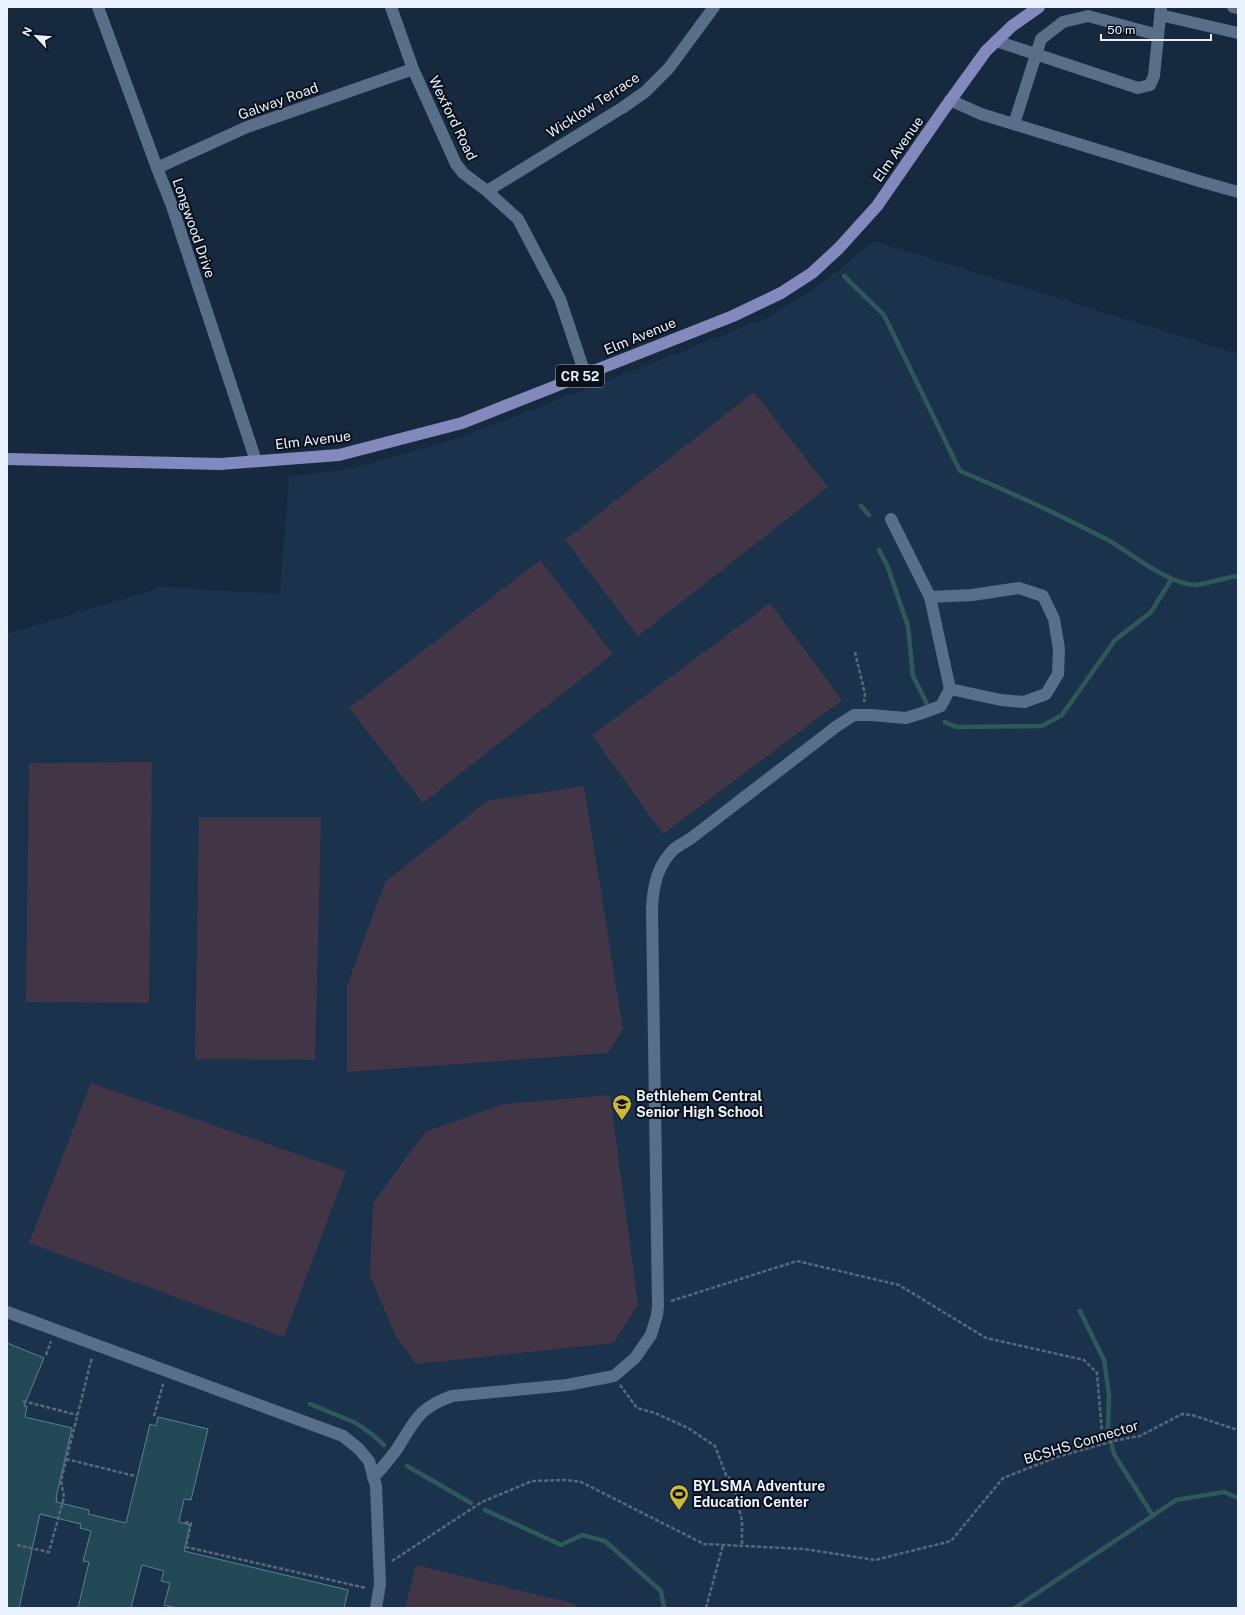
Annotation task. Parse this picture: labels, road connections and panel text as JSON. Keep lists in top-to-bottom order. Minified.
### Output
{"streets":{"main road":["Elm Avenue","CR 52"],"street":["Galway Road","Wicklow Terrace","Wexford Road","Longwood Drive"],"path":["BCSHS Connector"]},"crossings":[["Galway Road","Wexford Road"],["Galway Road","Longwood Drive"],["Wicklow Terrace","Wexford Road"],["Wexford Road","Elm Avenue"],["Elm Avenue","Longwood Drive"]],"places":{"school or university":["Bethlehem Central Senior High School"],"sports":["BYLSMA Adventure Education Center"]},"scale_bar":"50 m","north":"top left"}
